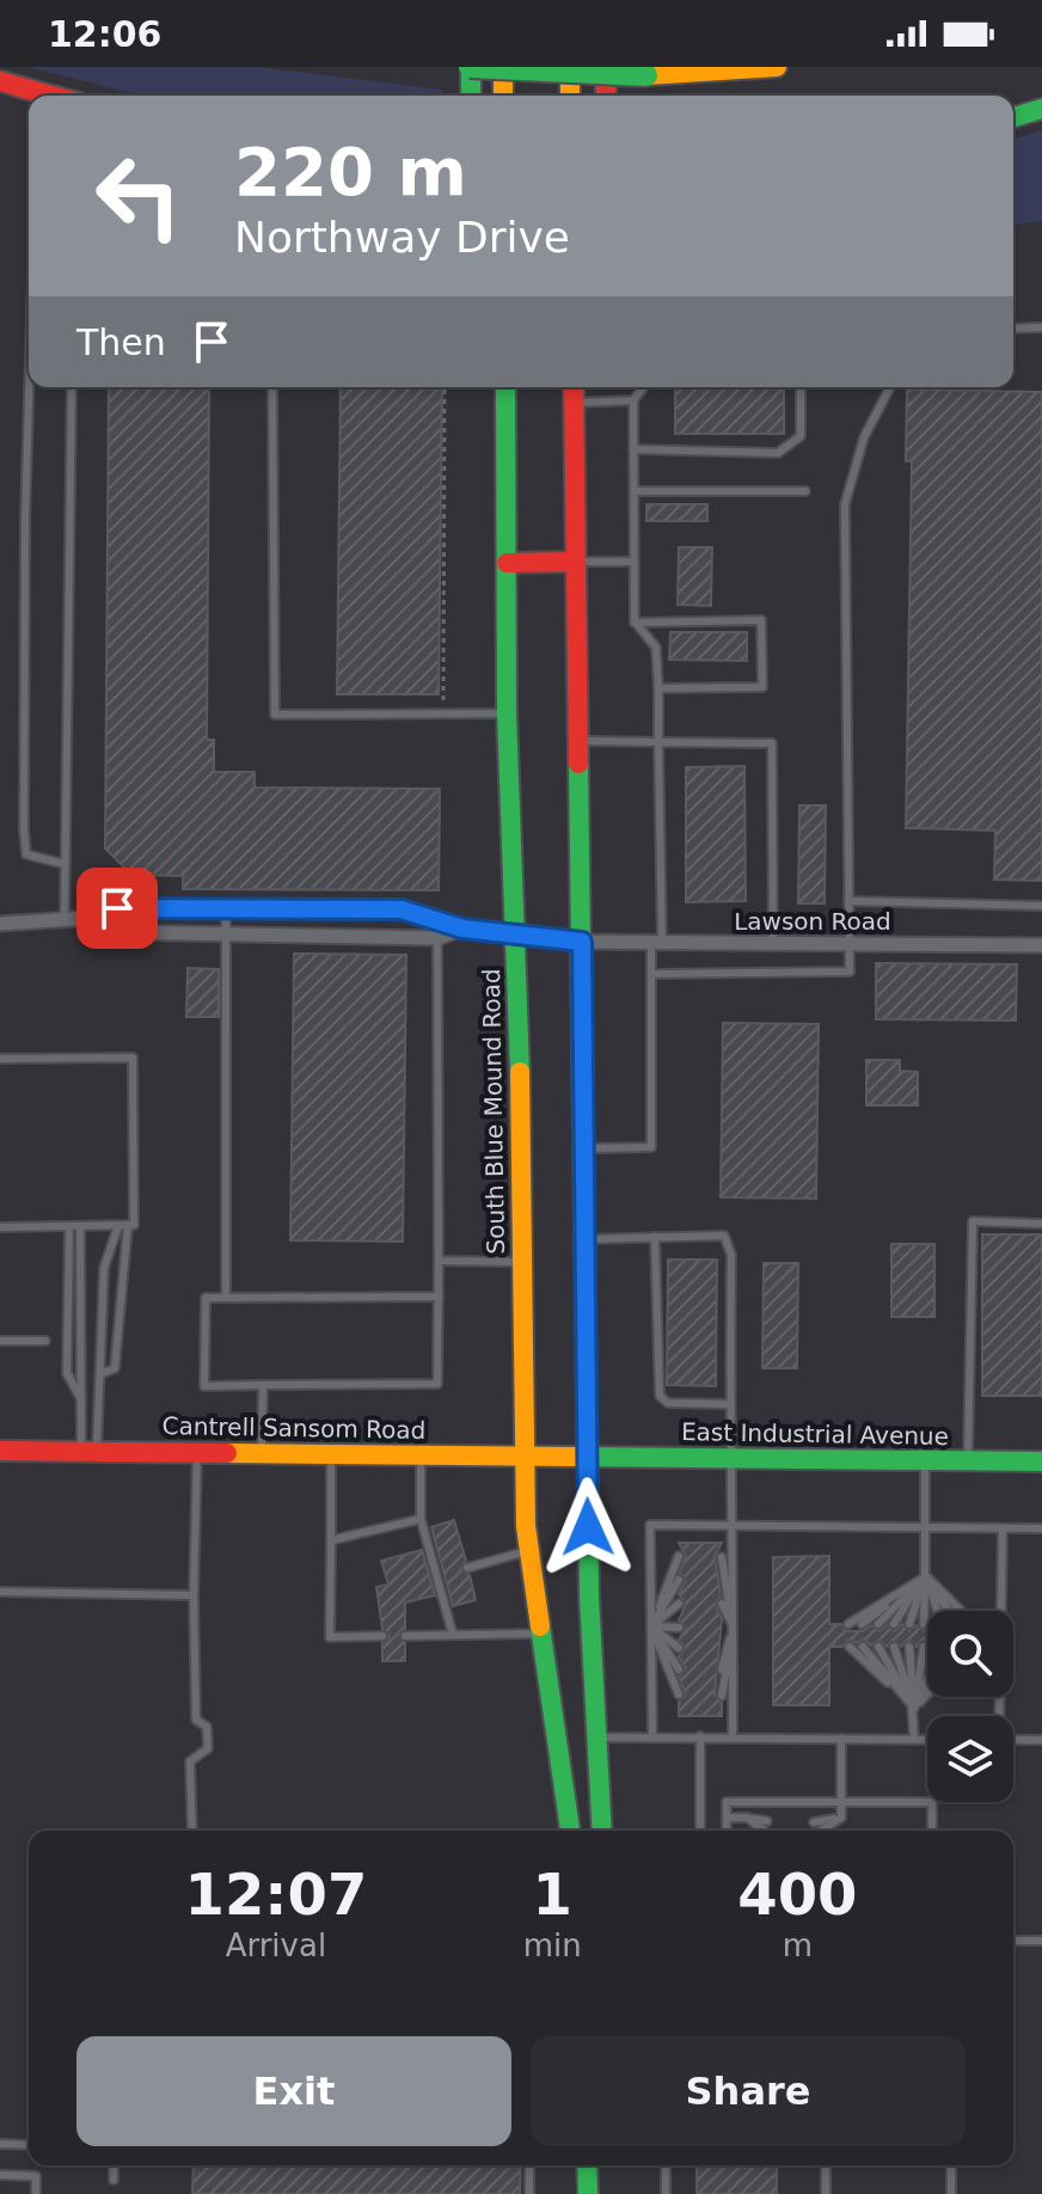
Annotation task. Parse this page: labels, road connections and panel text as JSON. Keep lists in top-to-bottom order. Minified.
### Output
{"streets":{"main road":["South Blue Mound Road","Cantrell Sansom Road","East Industrial Avenue"],"street":["Lawson Road"]},"crossings":[["Lawson Road","South Blue Mound Road"],["South Blue Mound Road","Cantrell Sansom Road"],["Cantrell Sansom Road","East Industrial Avenue"]],"page":{"status":"12:06","turn":["220 m","Northway Drive"],"then":"Then","eta":["12:07","Arrival","1","min","400","m"],"buttons":["Exit","Share"]}}
